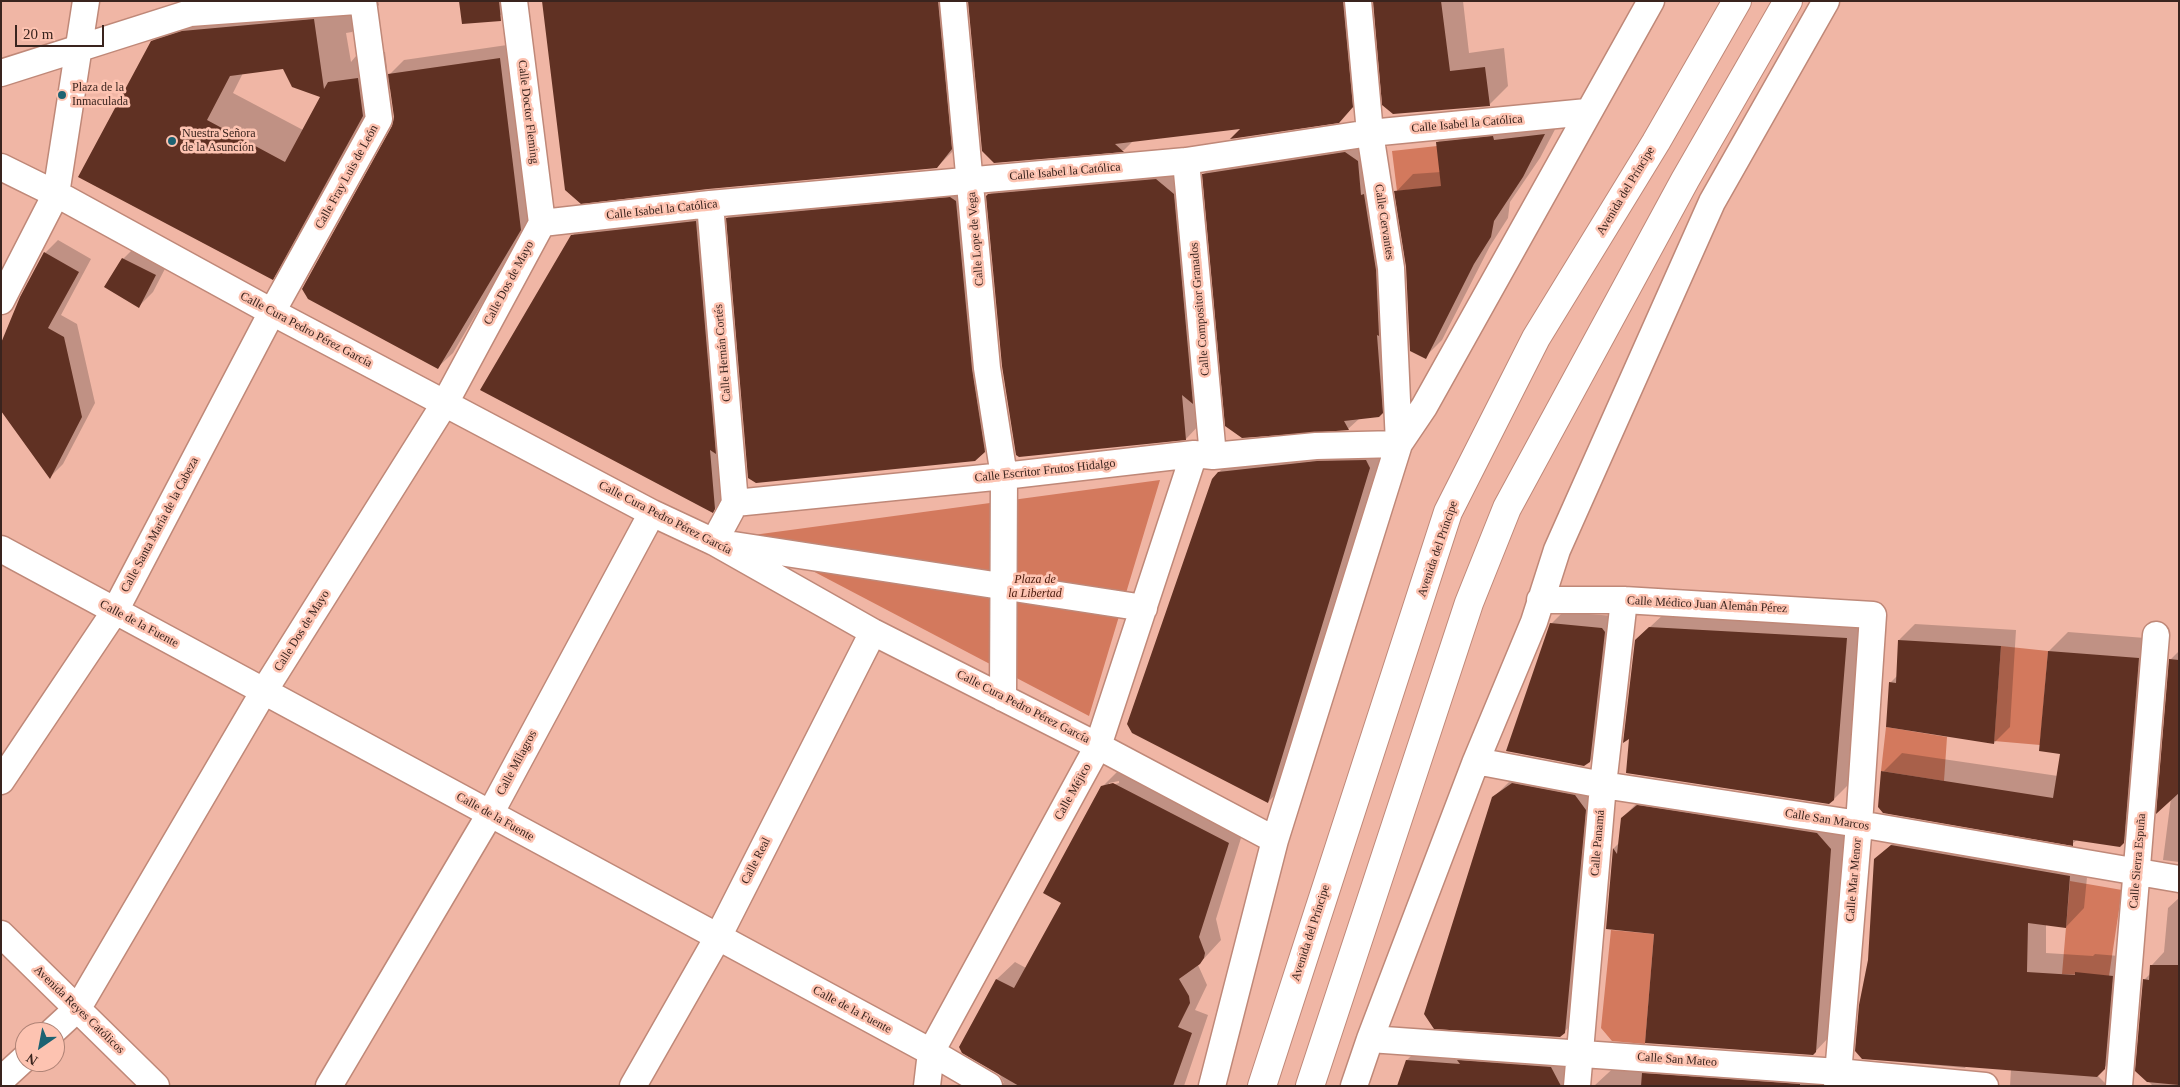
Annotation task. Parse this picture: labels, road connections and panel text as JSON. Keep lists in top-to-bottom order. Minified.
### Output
{"streets":{"main road":["Avenida del Príncipe"],"street":["Calle Doctor Fleming","Calle Isabel la Católica","Calle Fray Luis de León","Calle Cervantes","Calle Lope de Vega","Calle Dos de Mayo","Calle Compositor Granados","Calle Cura Pedro Pérez García","Calle Hernán Cortés","Calle Escritor Frutos Hidalgo","Calle Santa María de la Cabeza","Calle Médico Juan Alemán Pérez","Calle de la Fuente","Calle Milagros","Calle Méjico","Calle San Marcos","Calle Panamá","Calle Real","Calle Sierra Espuña","Calle Mar Menor","Avenida Reyes Católicos","Calle San Mateo"]},"crossings":[["Calle Doctor Fleming","Calle Isabel la Católica"],["Calle Doctor Fleming","Calle Dos de Mayo"],["Calle Isabel la Católica","Calle Cervantes"],["Calle Isabel la Católica","Calle Lope de Vega"],["Calle Isabel la Católica","Calle Dos de Mayo"],["Calle Isabel la Católica","Calle Compositor Granados"],["Calle Isabel la Católica","Calle Hernán Cortés"],["Calle Fray Luis de León","Calle Cura Pedro Pérez García"],["Calle Fray Luis de León","Calle Santa María de la Cabeza"],["Calle Cervantes","Calle Escritor Frutos Hidalgo"],["Calle Lope de Vega","Calle Cura Pedro Pérez García"],["Calle Lope de Vega","Calle Escritor Frutos Hidalgo"],["Calle Dos de Mayo","Calle Cura Pedro Pérez García"],["Calle Dos de Mayo","Calle de la Fuente"],["Calle Dos de Mayo","Avenida Reyes Católicos"],["Calle Compositor Granados","Calle Escritor Frutos Hidalgo"],["Calle Compositor Granados","Calle Méjico"],["Calle Cura Pedro Pérez García","Calle Santa María de la Cabeza"],["Calle Cura Pedro Pérez García","Calle Milagros"],["Calle Cura Pedro Pérez García","Calle Méjico"],["Calle Cura Pedro Pérez García","Calle Real"],["Calle Hernán Cortés","Calle Escritor Frutos Hidalgo"],["Calle Escritor Frutos Hidalgo","Calle Méjico"],["Calle Santa María de la Cabeza","Calle de la Fuente"],["Calle Médico Juan Alemán Pérez","Calle Panamá"],["Calle Médico Juan Alemán Pérez","Calle Mar Menor"],["Calle de la Fuente","Calle Milagros"],["Calle de la Fuente","Calle Méjico"],["Calle de la Fuente","Calle Real"],["Calle San Marcos","Calle Panamá"],["Calle San Marcos","Calle Sierra Espuña"],["Calle San Marcos","Calle Mar Menor"],["Calle Panamá","Calle San Mateo"],["Calle Mar Menor","Calle San Mateo"]],"parks":["Plaza de la Libertad"],"places":["Plaza de la Inmaculada","Nuestra Señora de la Asunción"],"scale_bar":"20 m","north":"bottom left"}
